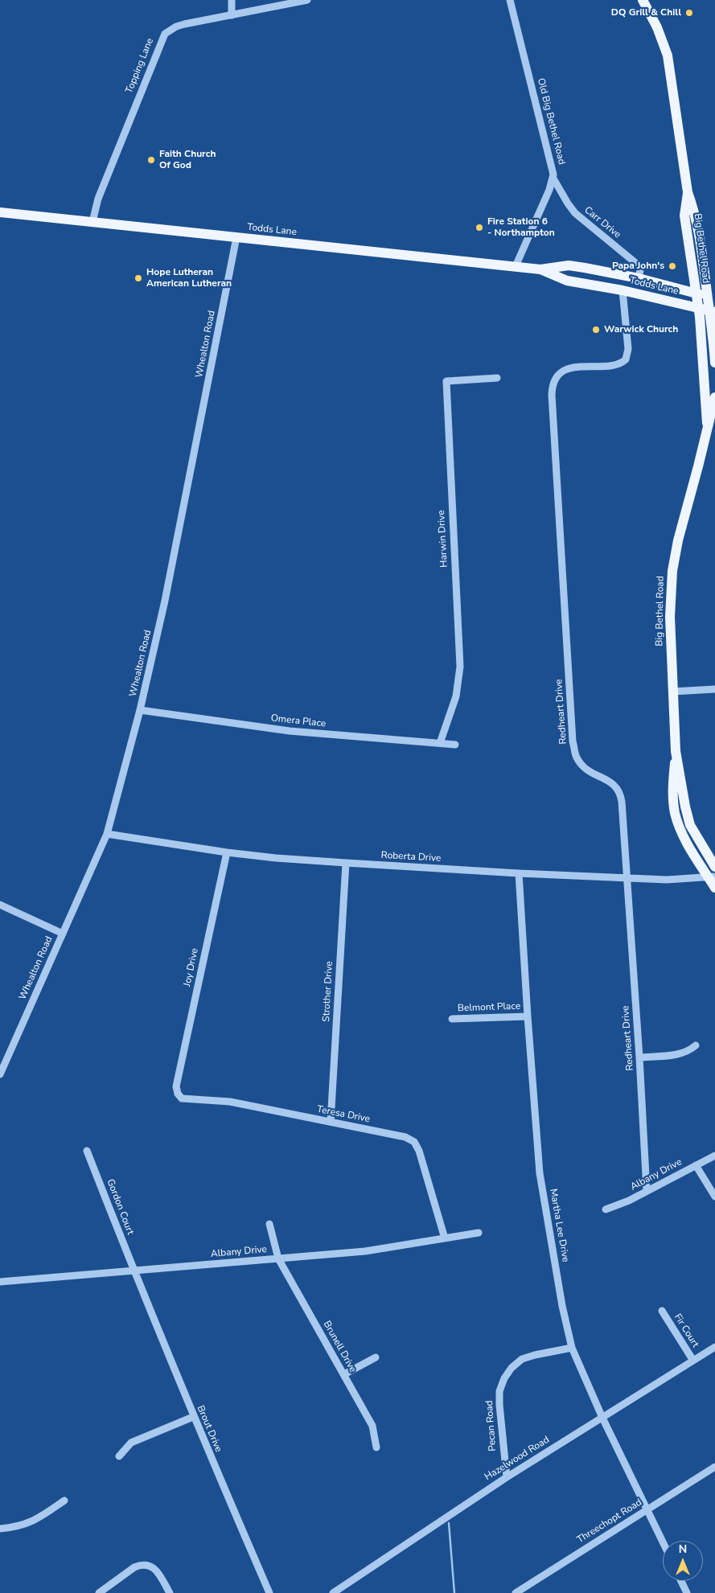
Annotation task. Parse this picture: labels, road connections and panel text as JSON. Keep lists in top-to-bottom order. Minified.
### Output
{"streets":{"main road":["Todds Lane","Big Bethel Road"],"street":["Topping Lane","Old Big Bethel Road","Carr Drive","Whealton Road","Harwin Drive","Redheart Drive","Omera Place","Roberta Drive","Joy Drive","Strother Drive","Belmont Place","Teresa Drive","Albany Drive","Gordon Court","Martha Lee Drive","Fir Court","Brunell Drive","Pecan Road","Brout Drive","Hazelwood Road","Threechopt Road"]},"crossings":[["Topping Lane","Todds Lane"],["Old Big Bethel Road","Carr Drive"],["Old Big Bethel Road","Todds Lane"],["Carr Drive","Todds Lane"],["Todds Lane","Big Bethel Road"],["Todds Lane","Whealton Road"],["Todds Lane","Redheart Drive"],["Big Bethel Road","Roberta Drive"],["Whealton Road","Omera Place"],["Whealton Road","Roberta Drive"],["Harwin Drive","Omera Place"],["Redheart Drive","Roberta Drive"],["Redheart Drive","Albany Drive"],["Roberta Drive","Joy Drive"],["Roberta Drive","Strother Drive"],["Roberta Drive","Martha Lee Drive"],["Joy Drive","Teresa Drive"],["Strother Drive","Teresa Drive"],["Belmont Place","Martha Lee Drive"],["Teresa Drive","Albany Drive"],["Albany Drive","Gordon Court"],["Albany Drive","Brunell Drive"],["Albany Drive","Brout Drive"],["Gordon Court","Brout Drive"],["Martha Lee Drive","Pecan Road"],["Martha Lee Drive","Hazelwood Road"],["Martha Lee Drive","Threechopt Road"],["Fir Court","Hazelwood Road"],["Pecan Road","Hazelwood Road"]],"places":["DQ Grill & Chill","Faith Church Of God","Fire Station 6 - Northampton","Papa John's","Hope Lutheran American Lutheran","Warwick Church"],"north":"top"}
